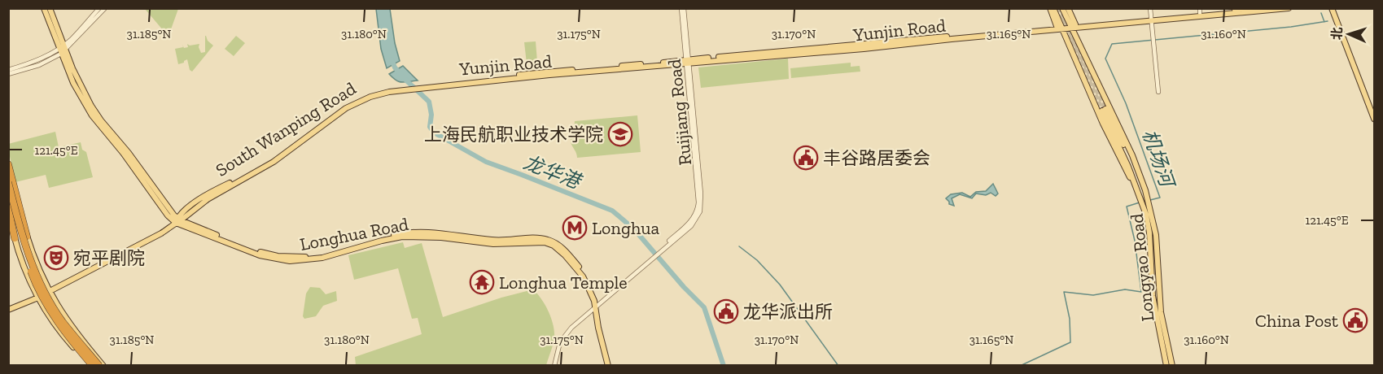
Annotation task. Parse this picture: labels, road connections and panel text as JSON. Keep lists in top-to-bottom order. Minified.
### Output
{"streets":{"main road":["Yunjin Road","South Wanping Road","Longhua Road","Longyao Road"],"street":["Ruijiang Road"]},"crossings":[["Yunjin Road","Ruijiang Road"],["Yunjin Road","South Wanping Road"],["Yunjin Road","Longyao Road"],["South Wanping Road","Longhua Road"]],"water":["机场河","龙华港"],"places":{"school or university":["上海民航职业技术学院"],"public building":["丰谷路居委会","龙华派出所","China Post"],"metro station":["Longhua"],"theatre":["宛平剧院"],"temple":["Longhua Temple"]},"north":"left","coordinates":["31.165°N","31.160°N","31.185°N","31.180°N","31.175°N","31.170°N","121.45°E"]}
